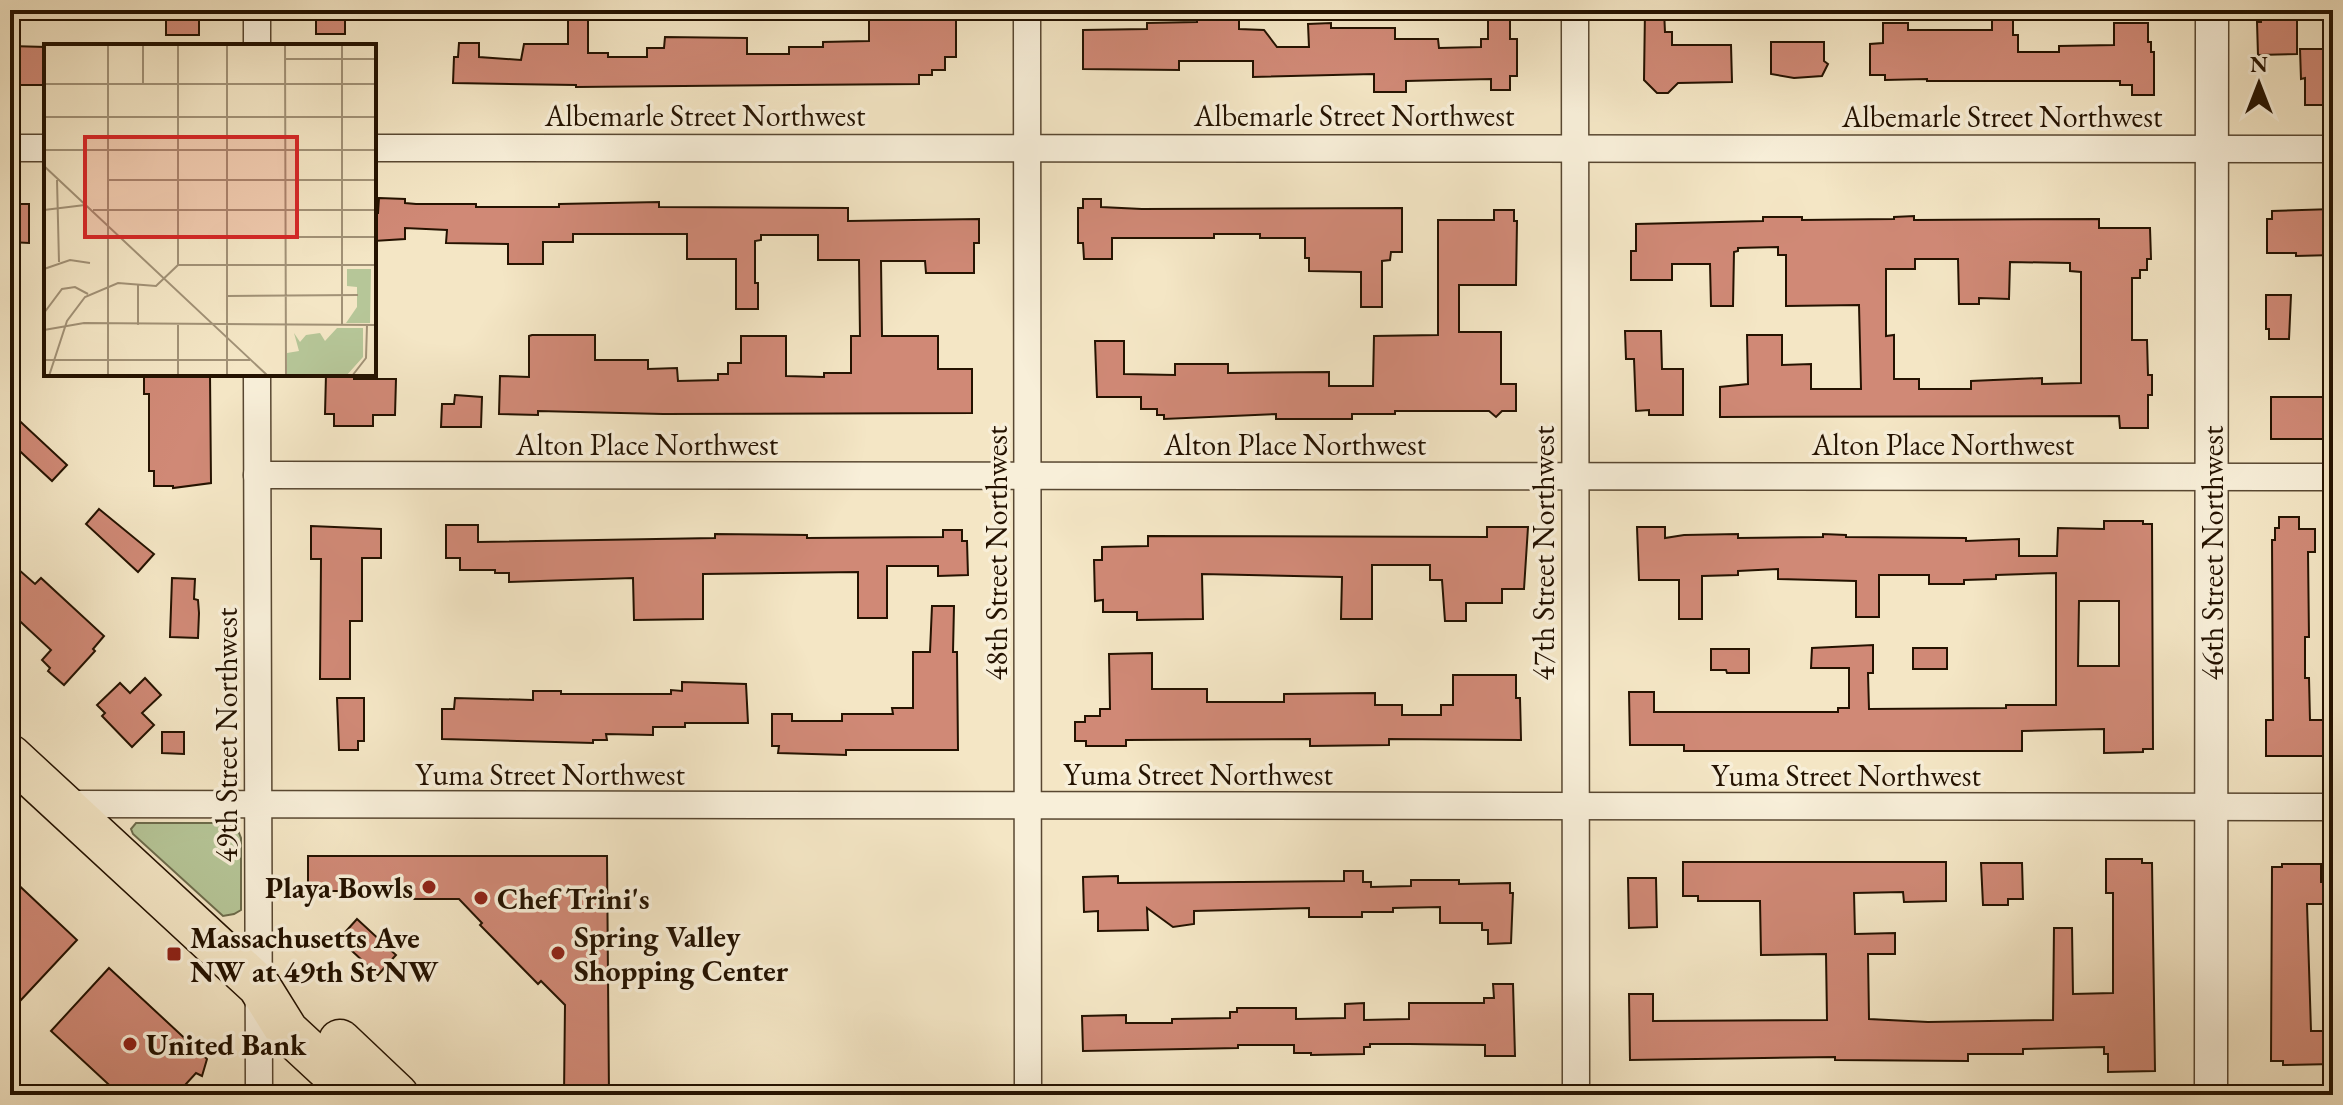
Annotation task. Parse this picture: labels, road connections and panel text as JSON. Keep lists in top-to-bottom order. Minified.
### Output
{"streets":{"street":["Albemarle Street Northwest","Alton Place Northwest","48th Street Northwest","47th Street Northwest","46th Street Northwest","49th Street Northwest","Yuma Street Northwest"]},"crossings":[["Albemarle Street Northwest","48th Street Northwest"],["Albemarle Street Northwest","47th Street Northwest"],["Albemarle Street Northwest","46th Street Northwest"],["Alton Place Northwest","48th Street Northwest"],["Alton Place Northwest","47th Street Northwest"],["Alton Place Northwest","46th Street Northwest"],["Alton Place Northwest","49th Street Northwest"],["48th Street Northwest","Yuma Street Northwest"],["47th Street Northwest","Yuma Street Northwest"],["46th Street Northwest","Yuma Street Northwest"],["49th Street Northwest","Yuma Street Northwest"]],"places":{"other":["Playa Bowls","Chef Trini's","Spring Valley Shopping Center","United Bank"],"transit":["Massachusetts Ave NW at 49th St NW"]},"north":"top"}
